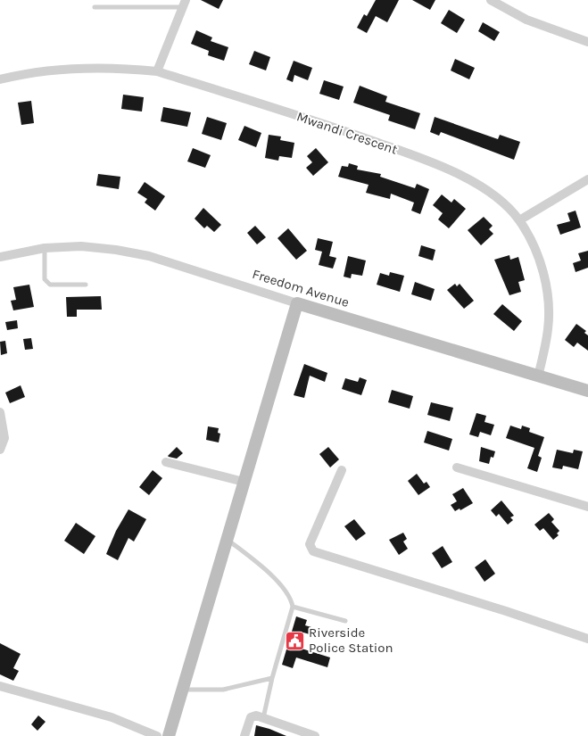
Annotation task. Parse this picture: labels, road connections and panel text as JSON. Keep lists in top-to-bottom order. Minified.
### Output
{"streets":{"main road":["Freedom Avenue"],"street":["Mwandi Crescent"]},"crossings":[["Mwandi Crescent","Freedom Avenue"]],"places":{"public building":["Riverside Police Station"]}}
